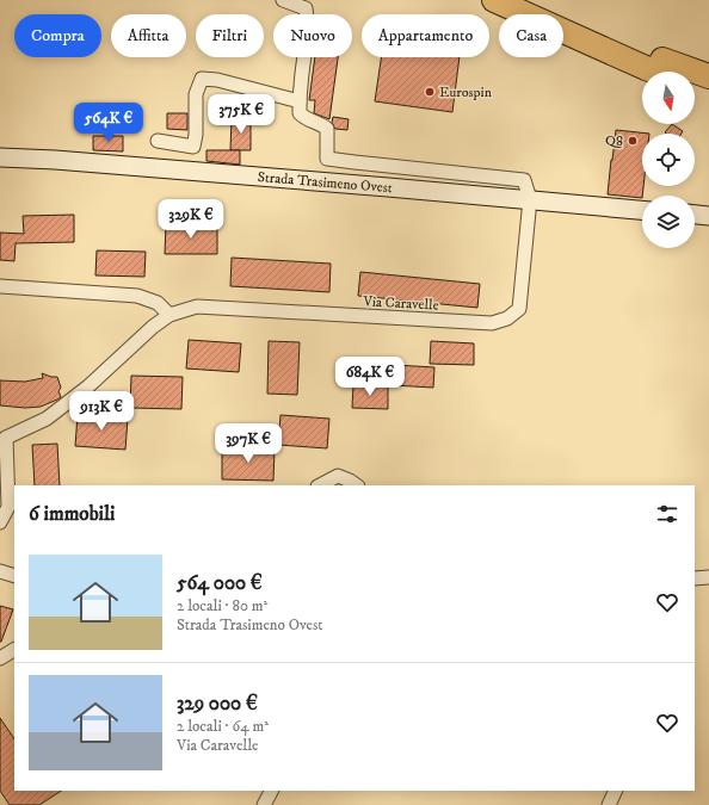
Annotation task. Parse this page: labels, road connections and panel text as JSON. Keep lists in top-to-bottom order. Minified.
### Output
{"streets":{"main road":["Strada Trasimeno Ovest"],"street":["Via Caravelle"]},"crossings":[["Strada Trasimeno Ovest","Via Caravelle"]],"places":["Eurospin","Q8"],"north":"bottom","page":{"chip":["Compra","Affitta","Filtri","Nuovo","Appartamento","Casa"],"price":["375K €","564K €","329K €","684K €","913K €","397K €"],"heading":"6 immobili","list":[{"name":"564 000 €","note":"2 locali · 80 m² · Strada Trasimeno Ovest"},{"name":"329 000 €","note":"2 locali · 64 m² · Via Caravelle"}]}}
